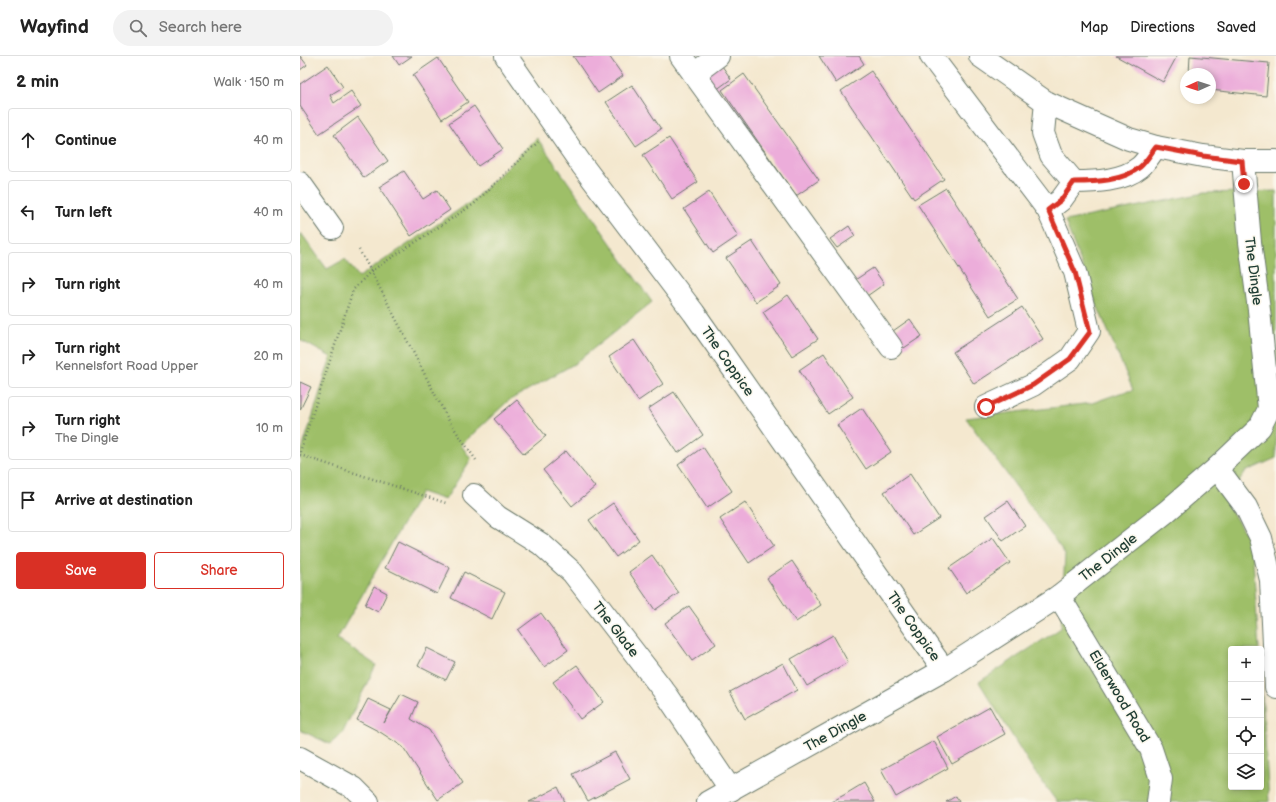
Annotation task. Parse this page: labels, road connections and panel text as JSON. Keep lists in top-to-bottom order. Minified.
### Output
{"streets":{"street":["The Dingle","The Coppice","The Glade","Elderwood Road"]},"crossings":[["The Dingle","The Coppice"],["The Dingle","The Glade"],["The Dingle","Elderwood Road"]],"north":"left","page":{"header":"Wayfind","search":"Search here","nav":["Map","Directions","Saved"],"heading":["2 min","Walk · 150 m"],"list":[["Continue","40 m"],["Turn left","40 m"],["Turn right","40 m"],["Turn right","Kennelsfort Road Upper","20 m"],["Turn right","The Dingle","10 m"],"Arrive at destination"],"buttons":["Save","Share"],"map_buttons":["+","−"]}}
